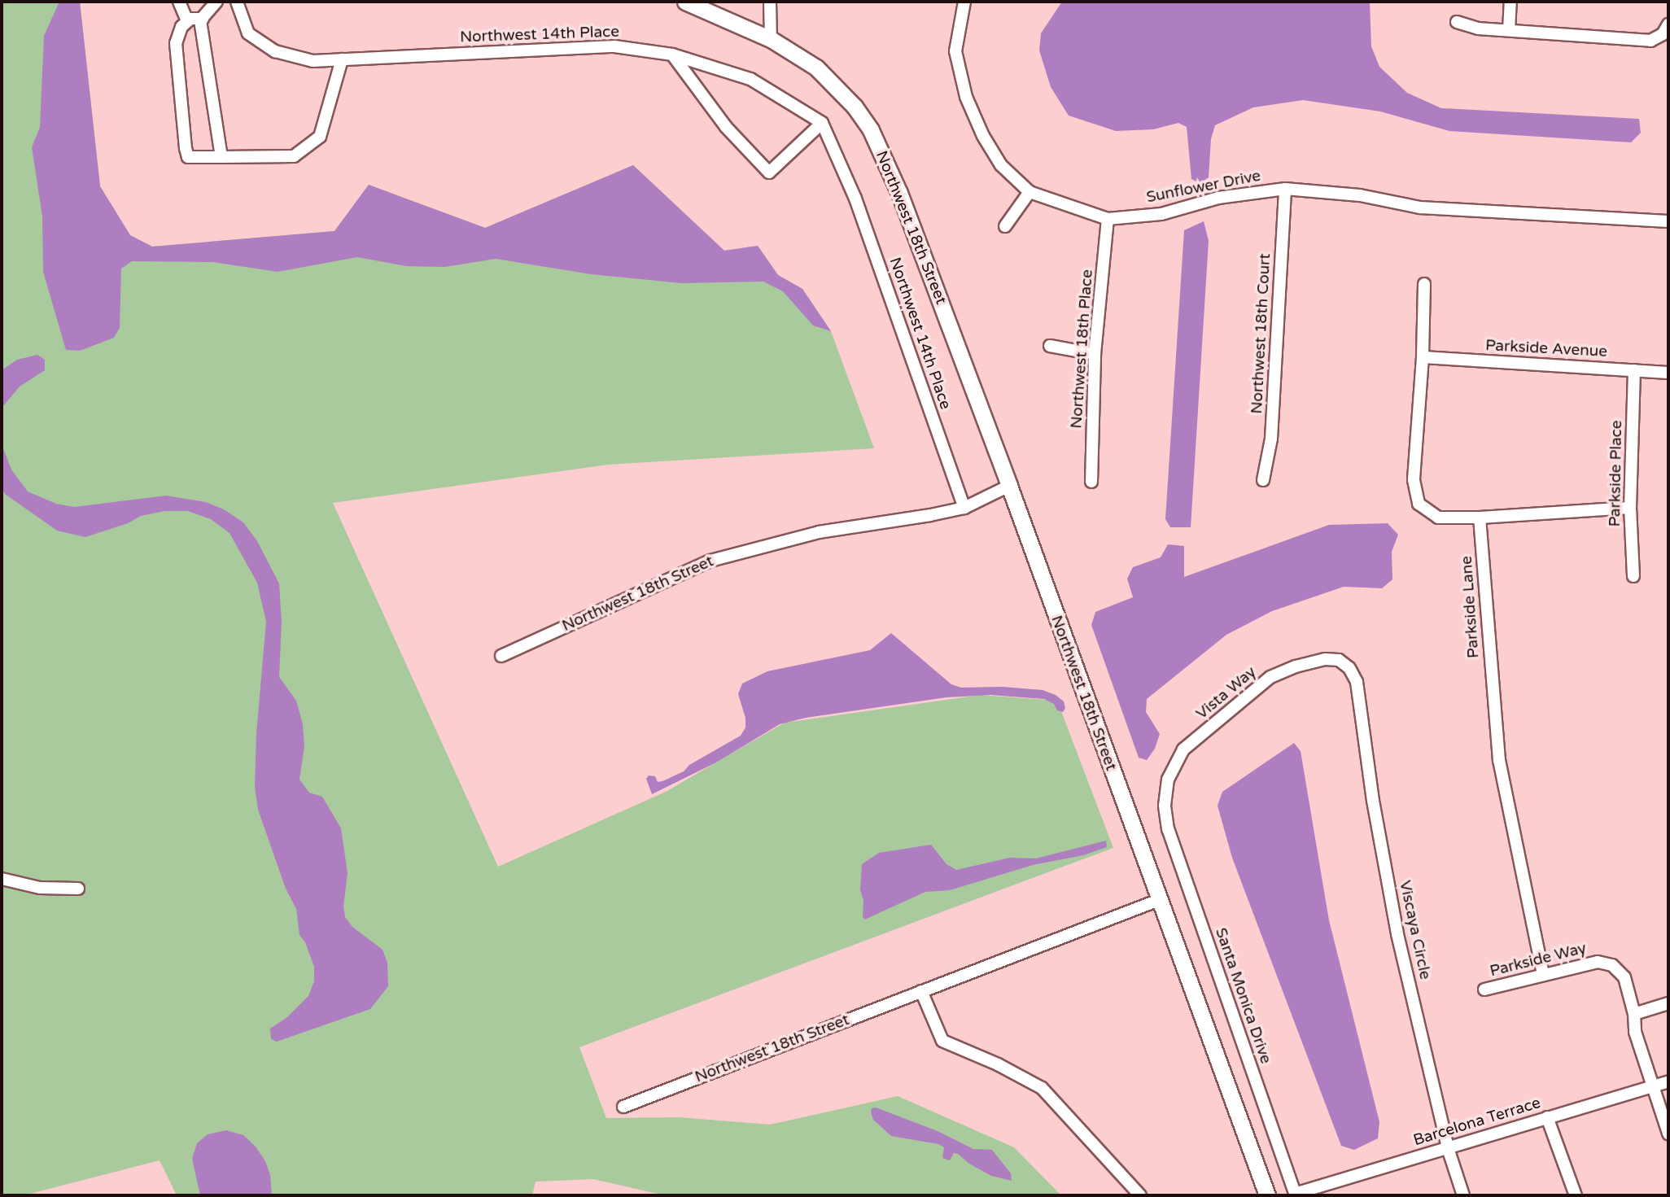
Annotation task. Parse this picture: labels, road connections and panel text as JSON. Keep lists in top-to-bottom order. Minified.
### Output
{"streets":{"street":["Northwest 14th Place","Sunflower Drive","Northwest 18th Street","Northwest 18th Court","Northwest 18th Place","Parkside Avenue","Parkside Place","Parkside Lane","Vista Way","Viscaya Circle","Parkside Way","Santa Monica Drive","Barcelona Terrace"]},"crossings":[["Northwest 14th Place","Northwest 18th Street"],["Sunflower Drive","Northwest 18th Court"],["Sunflower Drive","Northwest 18th Place"],["Parkside Avenue","Parkside Place"],["Parkside Lane","Parkside Way"],["Vista Way","Viscaya Circle"],["Vista Way","Santa Monica Drive"],["Viscaya Circle","Barcelona Terrace"],["Parkside Way","Barcelona Terrace"],["Santa Monica Drive","Barcelona Terrace"]]}
